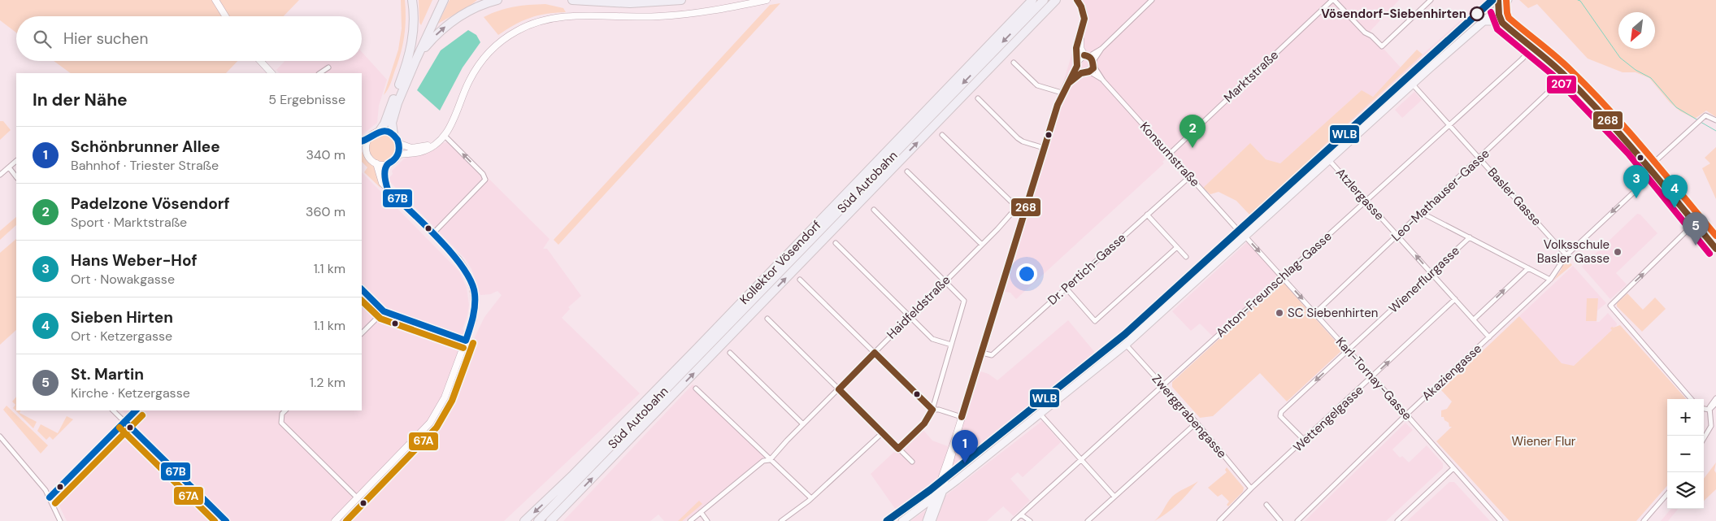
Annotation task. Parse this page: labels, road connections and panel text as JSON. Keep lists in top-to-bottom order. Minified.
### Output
{"streets":{"highway":["Süd Autobahn","Kollektor Vösendorf"],"street":["Marktstraße","Konsumstraße","Atzlergasse","Leo-Mathauser-Gasse","Basler Gasse","Dr. Pertich-Gasse","Wienerflurgasse","Anton-Freunschlag-Gasse","Haidfeldstraße","Akaziengasse","Karl-Tornay-Gasse","Zwerggrabengasse","Wettengelgasse"]},"crossings":[["Marktstraße","Konsumstraße"],["Konsumstraße","Dr. Pertich-Gasse"],["Atzlergasse","Leo-Mathauser-Gasse"],["Atzlergasse","Wienerflurgasse"],["Atzlergasse","Anton-Freunschlag-Gasse"],["Atzlergasse","Akaziengasse"],["Atzlergasse","Wettengelgasse"],["Leo-Mathauser-Gasse","Basler Gasse"],["Leo-Mathauser-Gasse","Karl-Tornay-Gasse"],["Basler Gasse","Anton-Freunschlag-Gasse"],["Basler Gasse","Akaziengasse"],["Wienerflurgasse","Karl-Tornay-Gasse"],["Wienerflurgasse","Wettengelgasse"],["Anton-Freunschlag-Gasse","Karl-Tornay-Gasse"],["Anton-Freunschlag-Gasse","Zwerggrabengasse"],["Akaziengasse","Karl-Tornay-Gasse"],["Karl-Tornay-Gasse","Wettengelgasse"],["Zwerggrabengasse","Wettengelgasse"]],"one_way":["Kollektor Vösendorf"],"parks":["Wiener Flur"],"places":["Vösendorf-Siebenhirten","Volksschule Basler Gasse","SC Siebenhirten"],"lines":["transit line WLB","transit line 268","transit line 207","transit line 67B","transit line 67A"],"north":"bottom left","page":{"search":"Hier suchen","heading":["In der Nähe","5 Ergebnisse"],"pins":["2","3","4","5","1"],"list":[{"mark":"1","name":"Schönbrunner Allee","note":"Bahnhof · Triester Straße","value":"340 m"},{"mark":"2","name":"Padelzone Vösendorf","note":"Sport · Marktstraße","value":"360 m"},{"mark":"3","name":"Hans Weber-Hof","note":"Ort · Nowakgasse","value":"1.1 km"},{"mark":"4","name":"Sieben Hirten","note":"Ort · Ketzergasse","value":"1.1 km"},{"mark":"5","name":"St. Martin","note":"Kirche · Ketzergasse","value":"1.2 km"}],"map_buttons":["+","−"]}}
